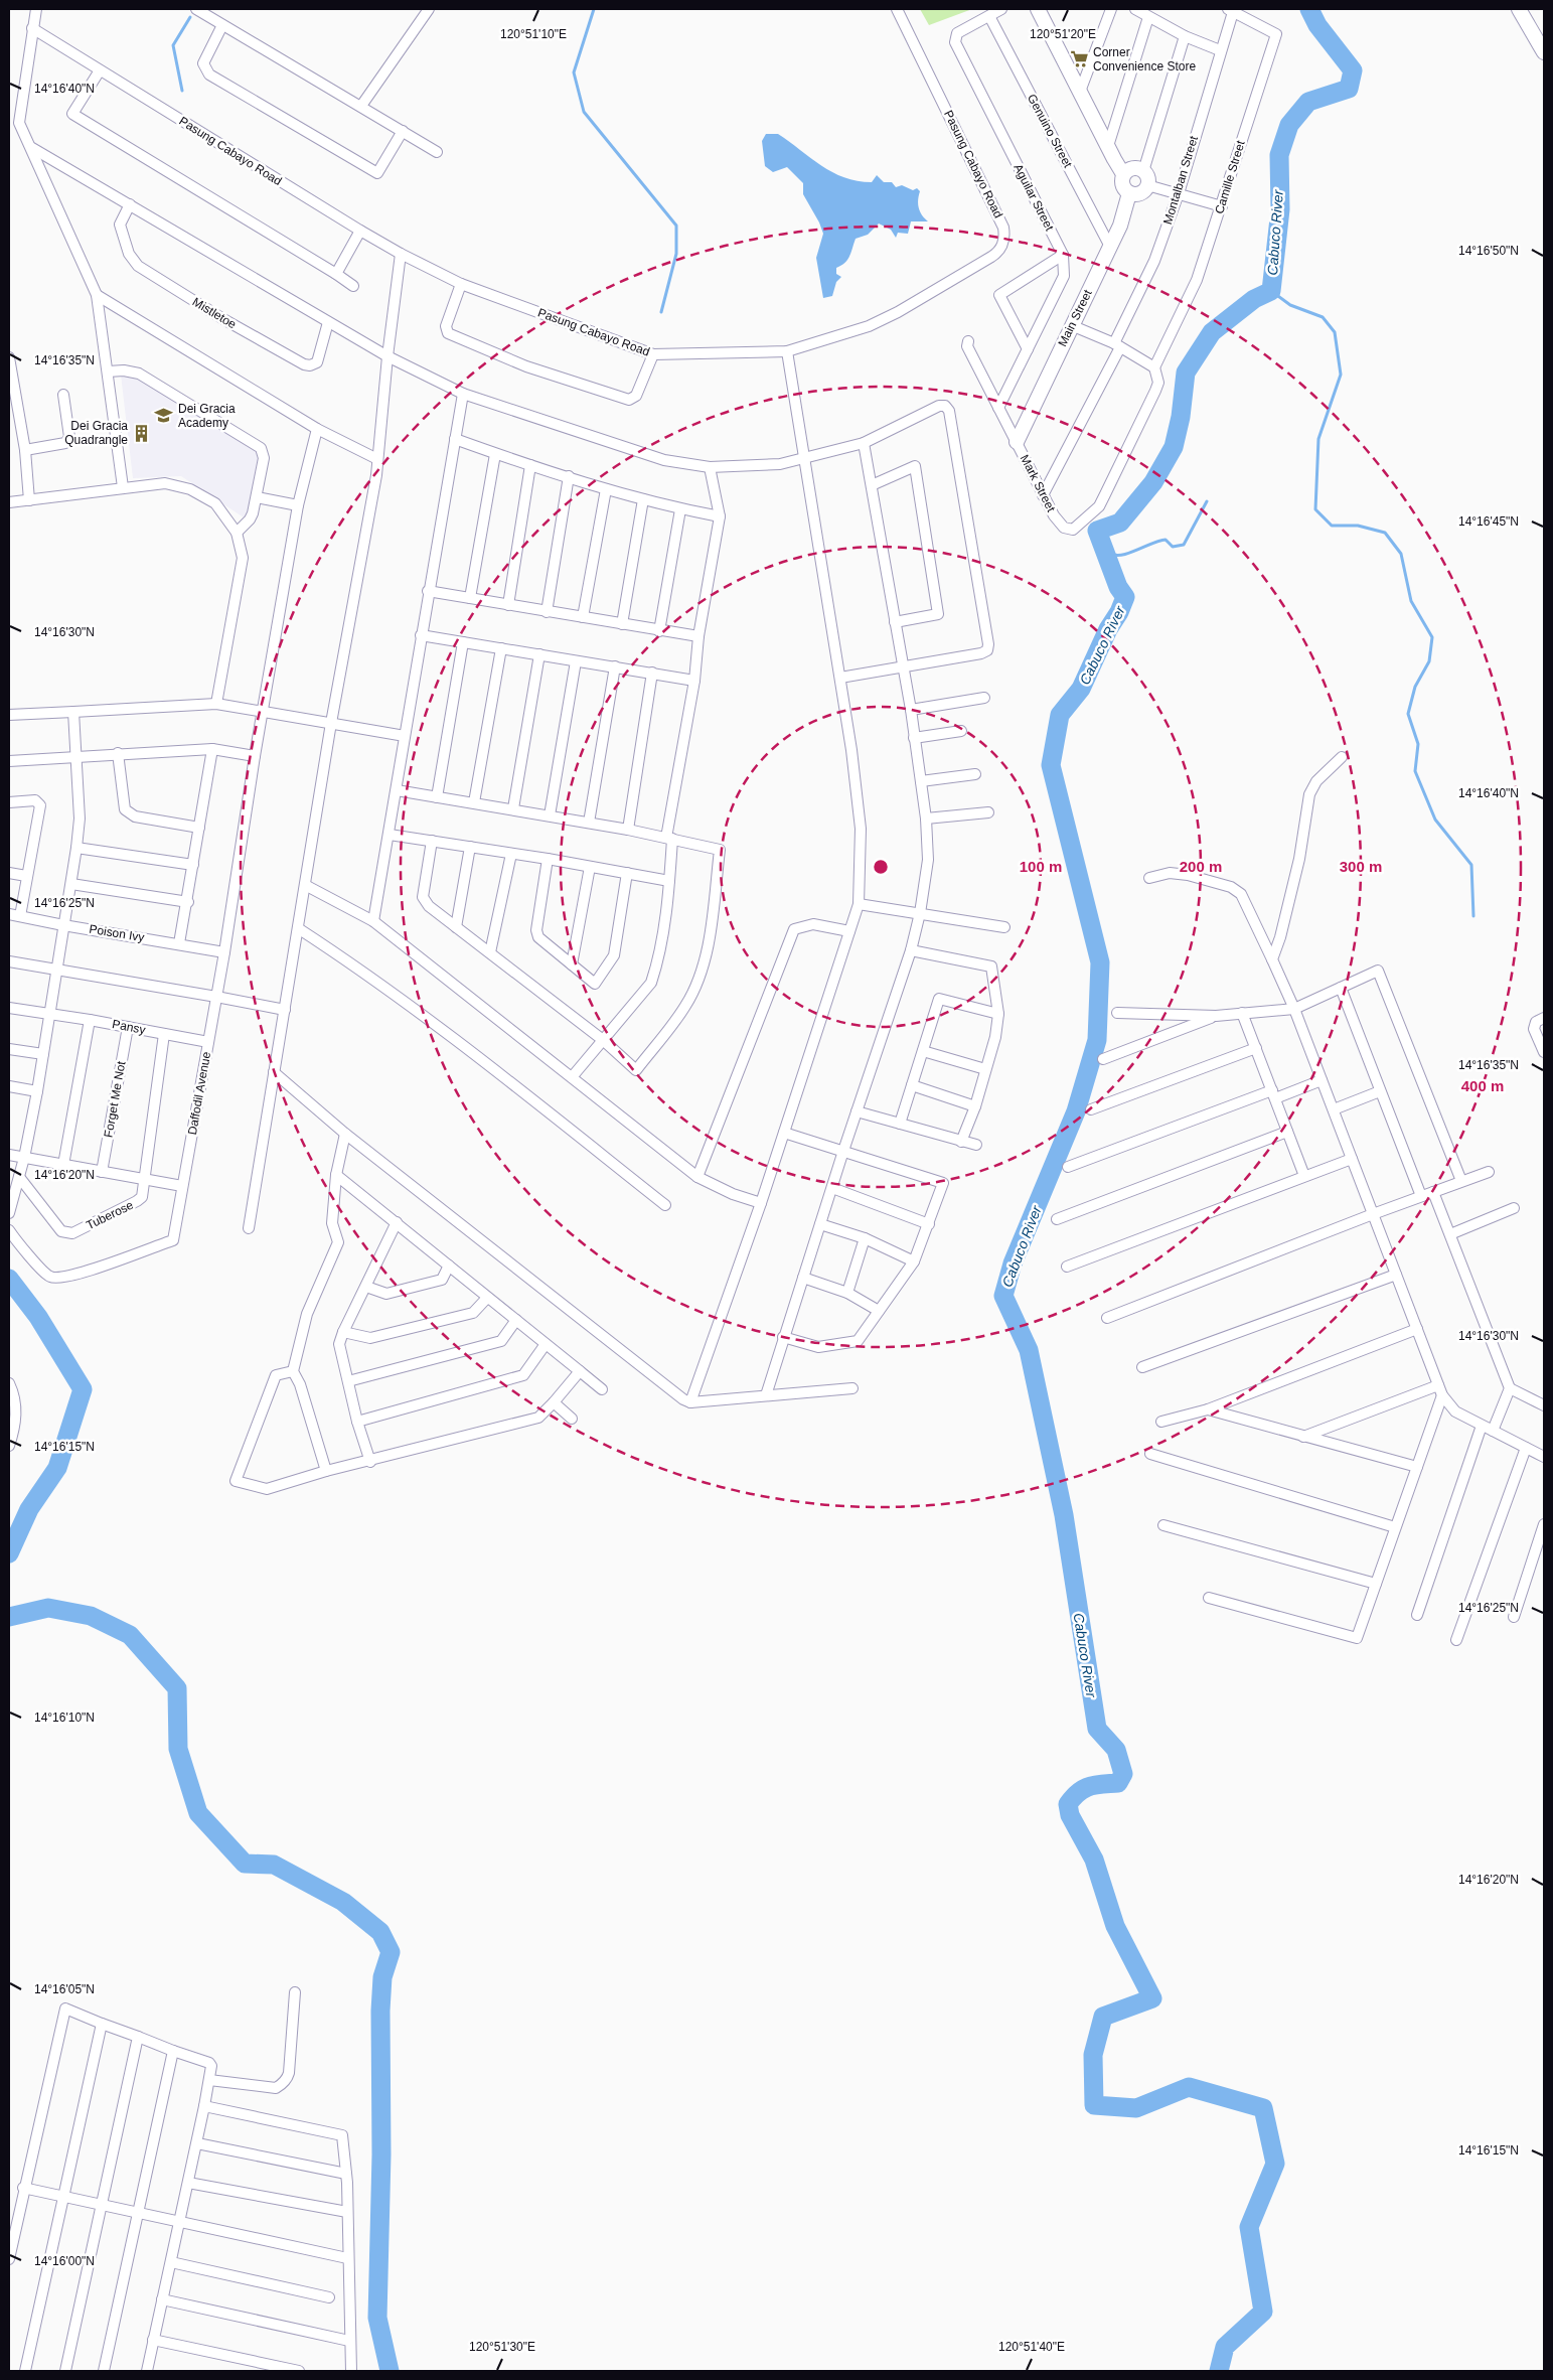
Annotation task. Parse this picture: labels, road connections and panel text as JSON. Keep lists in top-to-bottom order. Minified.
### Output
{"streets":{"street":["Genuino Street","Pasung Cabayo Road","Camille Street","Montalban Street","Aguilar Street","Mistletoe","Main Street","Mark Street","Poison Ivy","Pansy","Daffodil Avenue","Forget Me Not","Tuberose"]},"crossings":[["Genuino Street","Aguilar Street"],["Genuino Street","Main Street"],["Camille Street","Montalban Street"],["Camille Street","Mark Street"],["Montalban Street","Mark Street"],["Aguilar Street","Mark Street"],["Main Street","Mark Street"],["Poison Ivy","Daffodil Avenue"],["Pansy","Daffodil Avenue"],["Pansy","Forget Me Not"],["Pansy","Tuberose"]],"water":["Cabuco River"],"places":{"supermarket":["Corner Convenience Store"],"school or university":["Dei Gracia Academy"],"building":["Dei Gracia Quadrangle"]},"coordinates":["120°51'10\"E","120°51'20\"E","14°16'40\"N","14°16'50\"N","14°16'35\"N","14°16'45\"N","14°16'30\"N","14°16'25\"N","14°16'20\"N","14°16'15\"N","14°16'10\"N","14°16'05\"N","14°16'00\"N","120°51'30\"E","120°51'40\"E"],"rings":["100 m","200 m","300 m","400 m"]}
